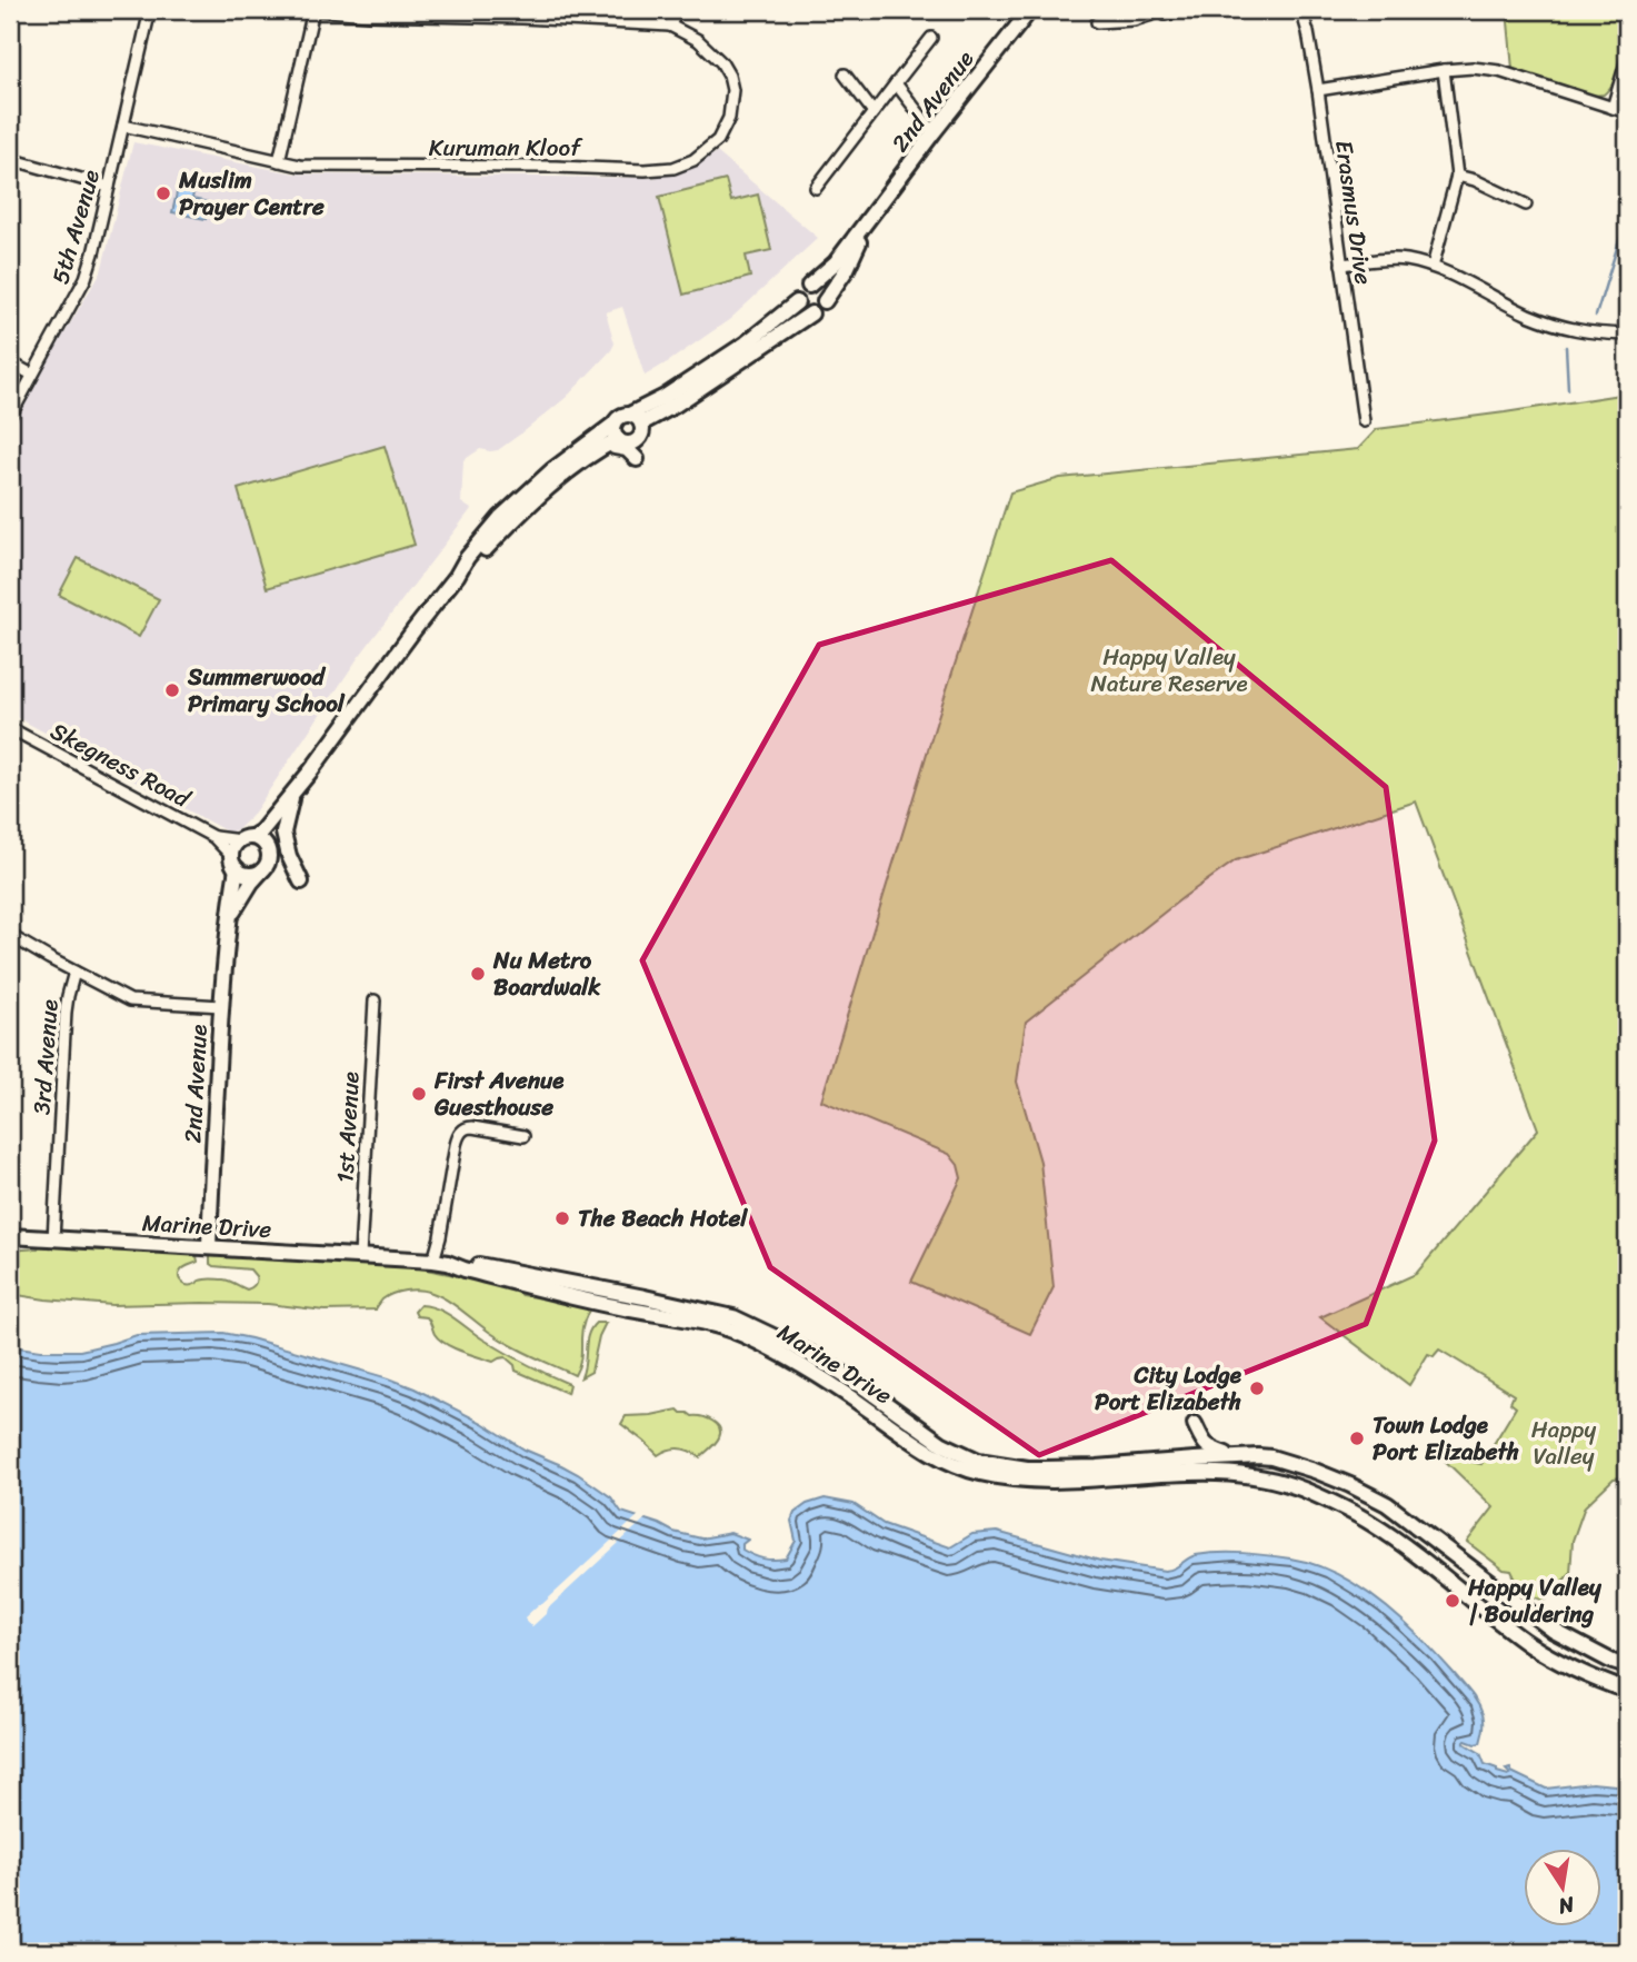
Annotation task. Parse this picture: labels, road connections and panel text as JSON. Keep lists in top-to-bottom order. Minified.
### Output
{"streets":{"main road":["2nd Avenue","Marine Drive"],"street":["Kuruman Kloof","Erasmus Drive","5th Avenue","Skegness Road","3rd Avenue","1st Avenue"]},"crossings":[["2nd Avenue","Skegness Road"],["2nd Avenue","Marine Drive"],["Kuruman Kloof","5th Avenue"],["3rd Avenue","Marine Drive"],["1st Avenue","Marine Drive"]],"parks":["Happy Valley Nature Reserve","Happy Valley"],"places":["Muslim Prayer Centre","Summerwood Primary School","Nu Metro Boardwalk","First Avenue Guesthouse","The Beach Hotel","City Lodge Port Elizabeth","Town Lodge Port Elizabeth","Happy Valley | Bouldering"],"north":"bottom"}
